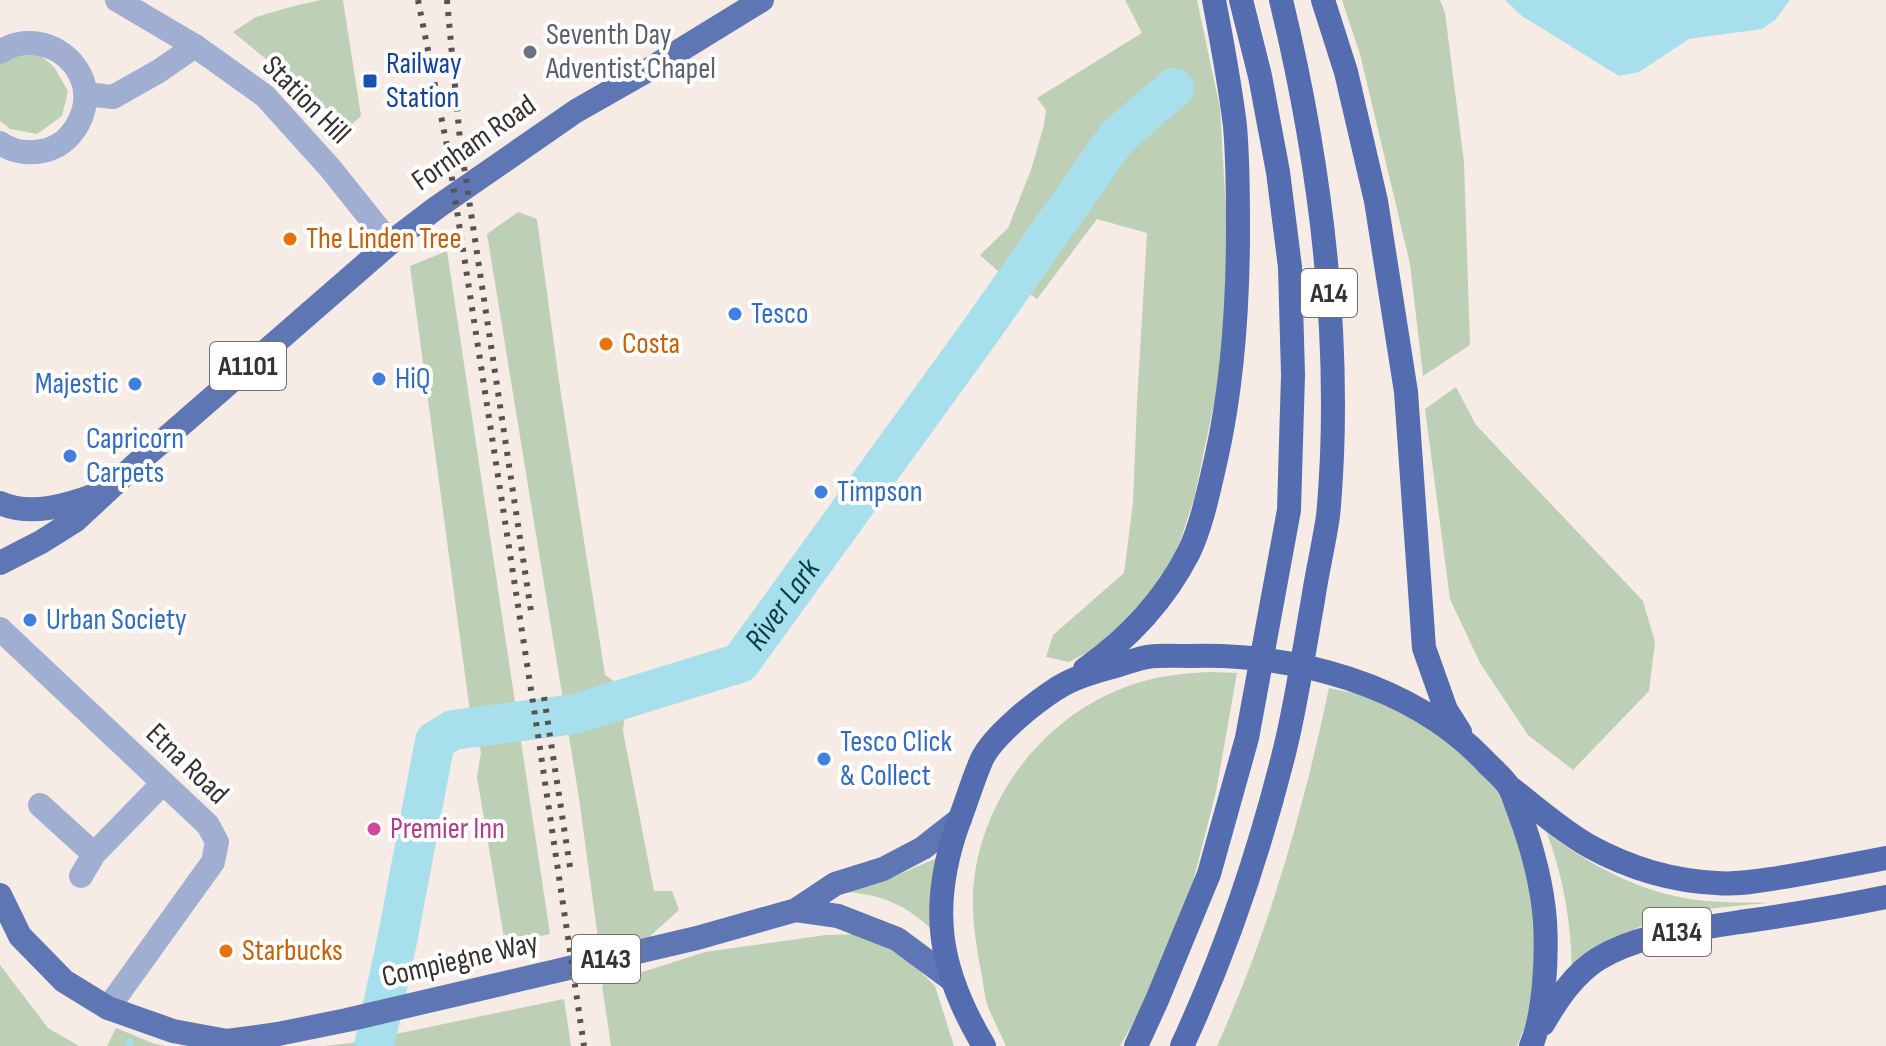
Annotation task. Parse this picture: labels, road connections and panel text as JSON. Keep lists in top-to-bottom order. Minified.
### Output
{"streets":{"highway":["A14","A134"],"main road":["Fornham Road","A1101","A143","Compiegne Way"],"street":["Station Hill","Etna Road"]},"crossings":[["Station Hill","Fornham Road"],["Station Hill","A1101"],["Fornham Road","A1101"],["Etna Road","Compiegne Way"]],"water":["River Lark"],"places":{"other":["Seventh Day Adventist Chapel","The Linden Tree","Tesco","Costa","HiQ","Majestic","Capricorn Carpets","Timpson","Urban Society","Tesco Click & Collect","Premier Inn","Starbucks"],"transit":["Railway Station"]}}
